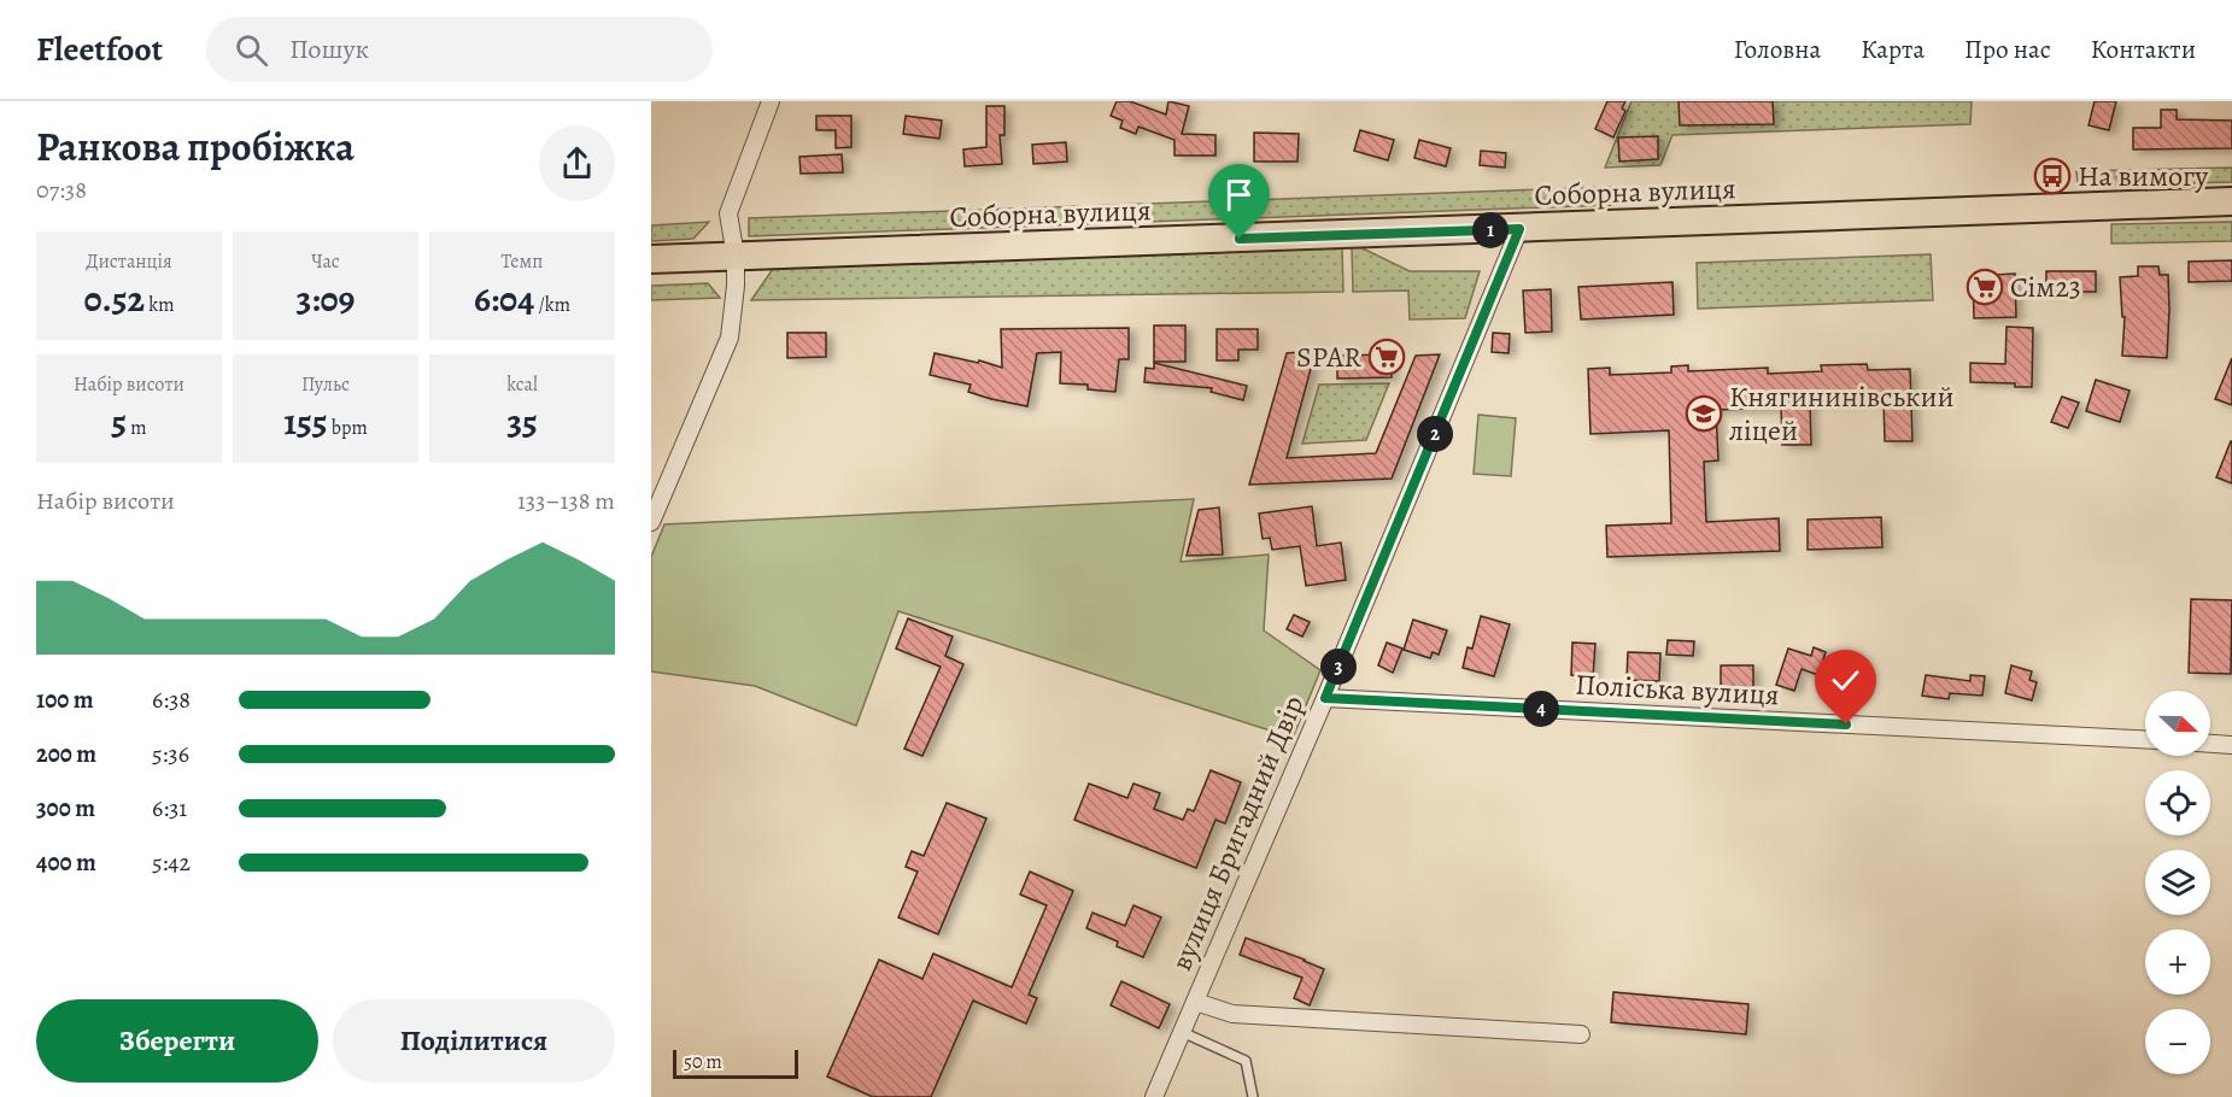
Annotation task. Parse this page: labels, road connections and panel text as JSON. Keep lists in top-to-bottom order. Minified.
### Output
{"streets":{"main road":["Соборна вулиця"],"street":["Поліська вулиця","вулиця Бригадний Двір"]},"crossings":[["Соборна вулиця","вулиця Бригадний Двір"],["Поліська вулиця","вулиця Бригадний Двір"]],"places":{"bus stop":["На вимогу"],"supermarket":["Сім23","SPAR"],"school or university":["Княгининівський ліцей"]},"scale_bar":"50 m","north":"right","page":{"header":"Fleetfoot","search":"Пошук","nav":["Головна","Карта","Про нас","Контакти"],"heading":["Ранкова пробіжка","07:38"],"pins":["1","2","3","4"],"stats":[["Дистанція","0.52 km"],["Час","3:09"],["Темп","6:04 /km"],["Набір висоти","5 m"],["Пульс","155 bpm"],["kcal","35"]],"chart":["Набір висоти","133–138 m"],"list":[{"name":"100 m","note":"6:38"},{"name":"200 m","note":"5:36"},{"name":"300 m","note":"6:31"},{"name":"400 m","note":"5:42"}],"map_buttons":["+","−"],"buttons":["Зберегти","Поділитися"],"scale":"50 m"}}
